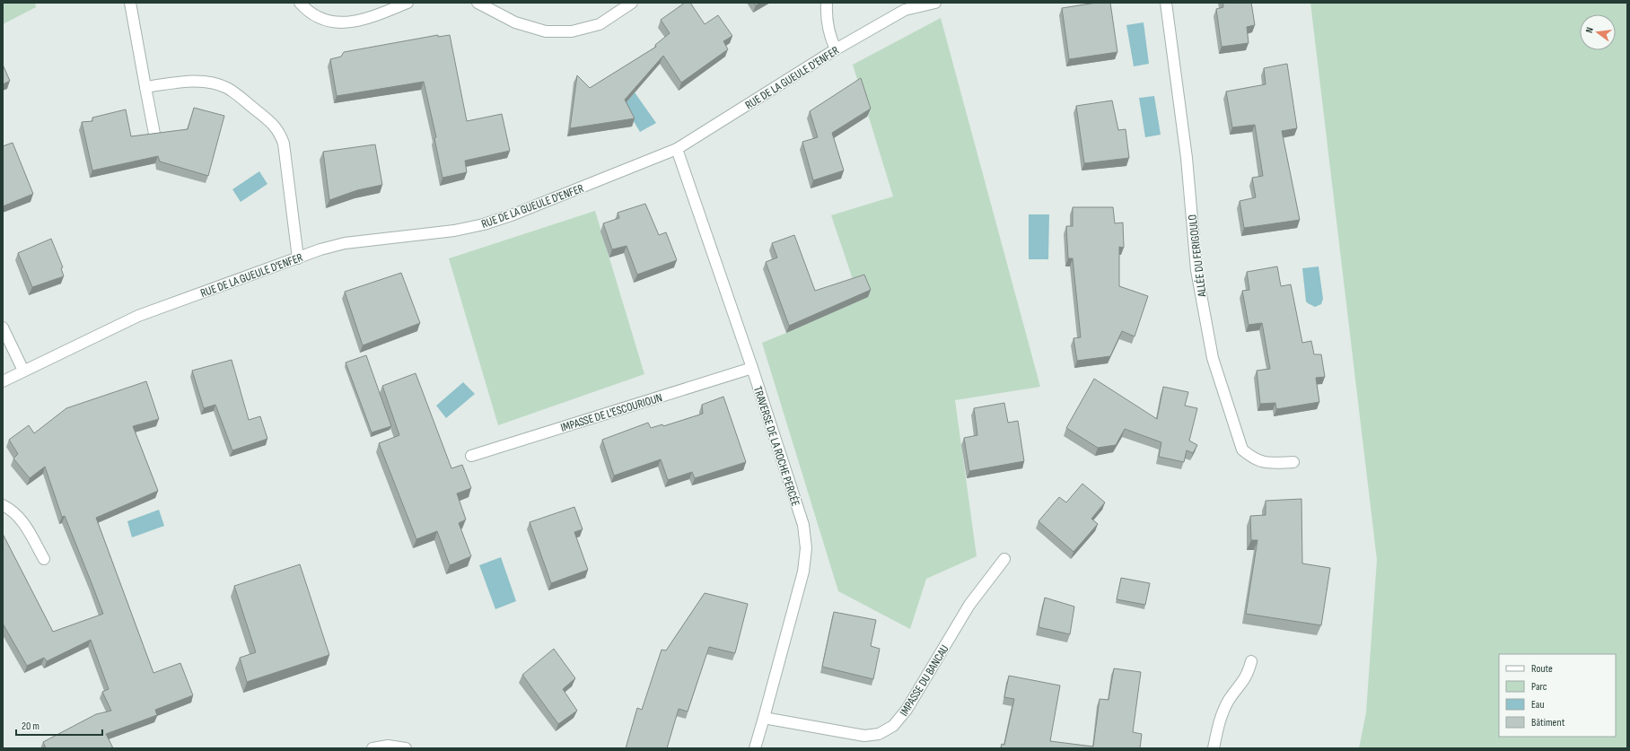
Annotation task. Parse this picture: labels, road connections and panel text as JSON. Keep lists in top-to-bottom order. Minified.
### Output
{"streets":{"street":["RUE DE LA GUEULE D'ENFER","ALLÉE DU FERIGOULO","IMPASSE DE L'ESCOURIOUN","TRAVERSE DE LA ROCHE PERCÉE","IMPASSE DU BANCAU"]},"crossings":[["RUE DE LA GUEULE D'ENFER","TRAVERSE DE LA ROCHE PERCÉE"],["IMPASSE DE L'ESCOURIOUN","TRAVERSE DE LA ROCHE PERCÉE"],["TRAVERSE DE LA ROCHE PERCÉE","IMPASSE DU BANCAU"]],"legend":["Route","Parc","Eau","Bâtiment"],"scale_bar":"20 m","north":"left"}
